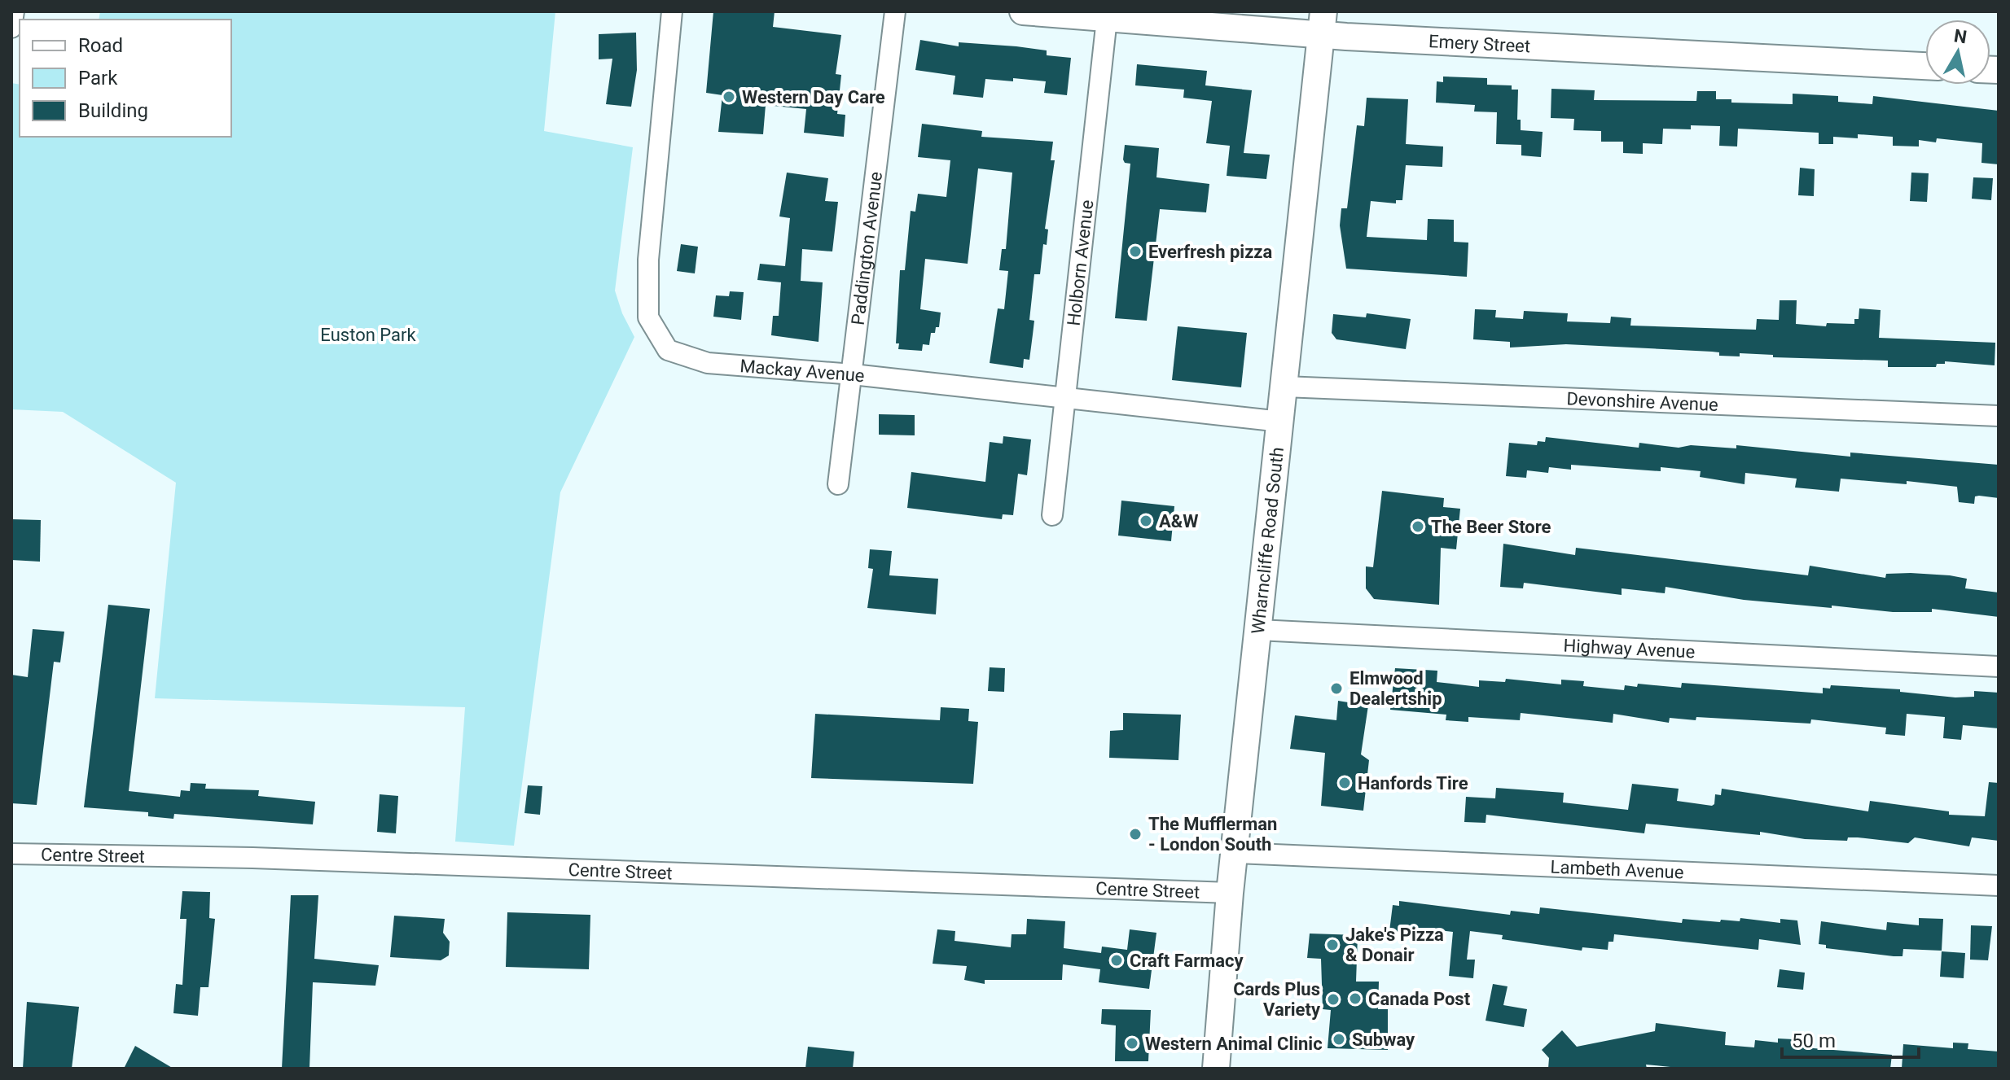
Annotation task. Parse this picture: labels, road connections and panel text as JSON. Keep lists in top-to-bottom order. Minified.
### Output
{"streets":{"main road":["Emery Street","Wharncliffe Road South"],"street":["Paddington Avenue","Holborn Avenue","Mackay Avenue","Devonshire Avenue","Highway Avenue","Centre Street","Lambeth Avenue"]},"crossings":[["Emery Street","Holborn Avenue"],["Emery Street","Wharncliffe Road South"],["Paddington Avenue","Mackay Avenue"],["Holborn Avenue","Mackay Avenue"],["Mackay Avenue","Wharncliffe Road South"],["Devonshire Avenue","Wharncliffe Road South"],["Wharncliffe Road South","Highway Avenue"],["Wharncliffe Road South","Centre Street"],["Wharncliffe Road South","Lambeth Avenue"]],"parks":["Euston Park"],"places":["Western Day Care","Everfresh pizza","A&W","The Beer Store","Elmwood Dealertship","Hanfords Tire","The Mufflerman - London South","Jake's Pizza & Donair","Craft Farmacy","Canada Post","Cards Plus Variety","Subway","Western Animal Clinic"],"legend":["Road","Park","Building"],"scale_bar":"50 m","north":"top"}
